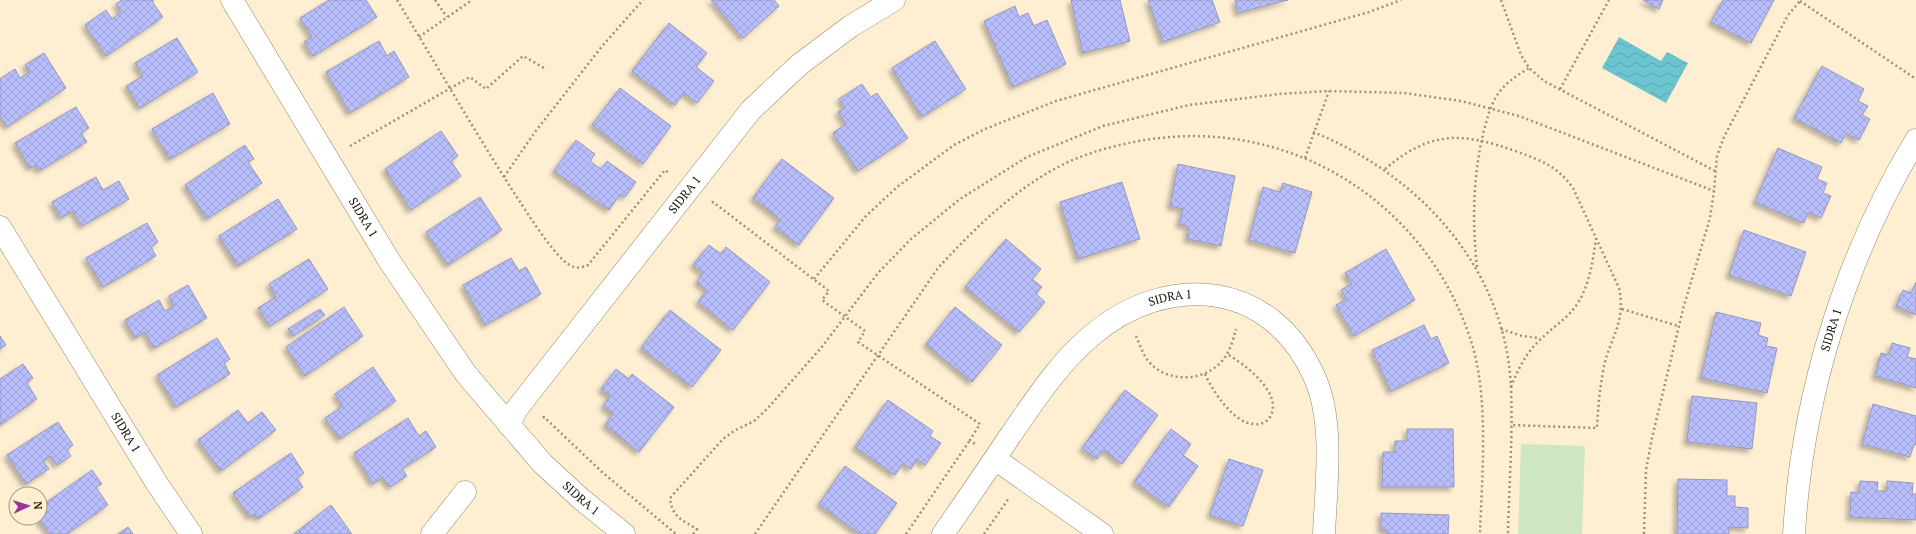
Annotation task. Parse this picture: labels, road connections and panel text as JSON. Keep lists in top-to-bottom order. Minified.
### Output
{"streets":{"street":["SIDRA 1"]},"north":"right"}
